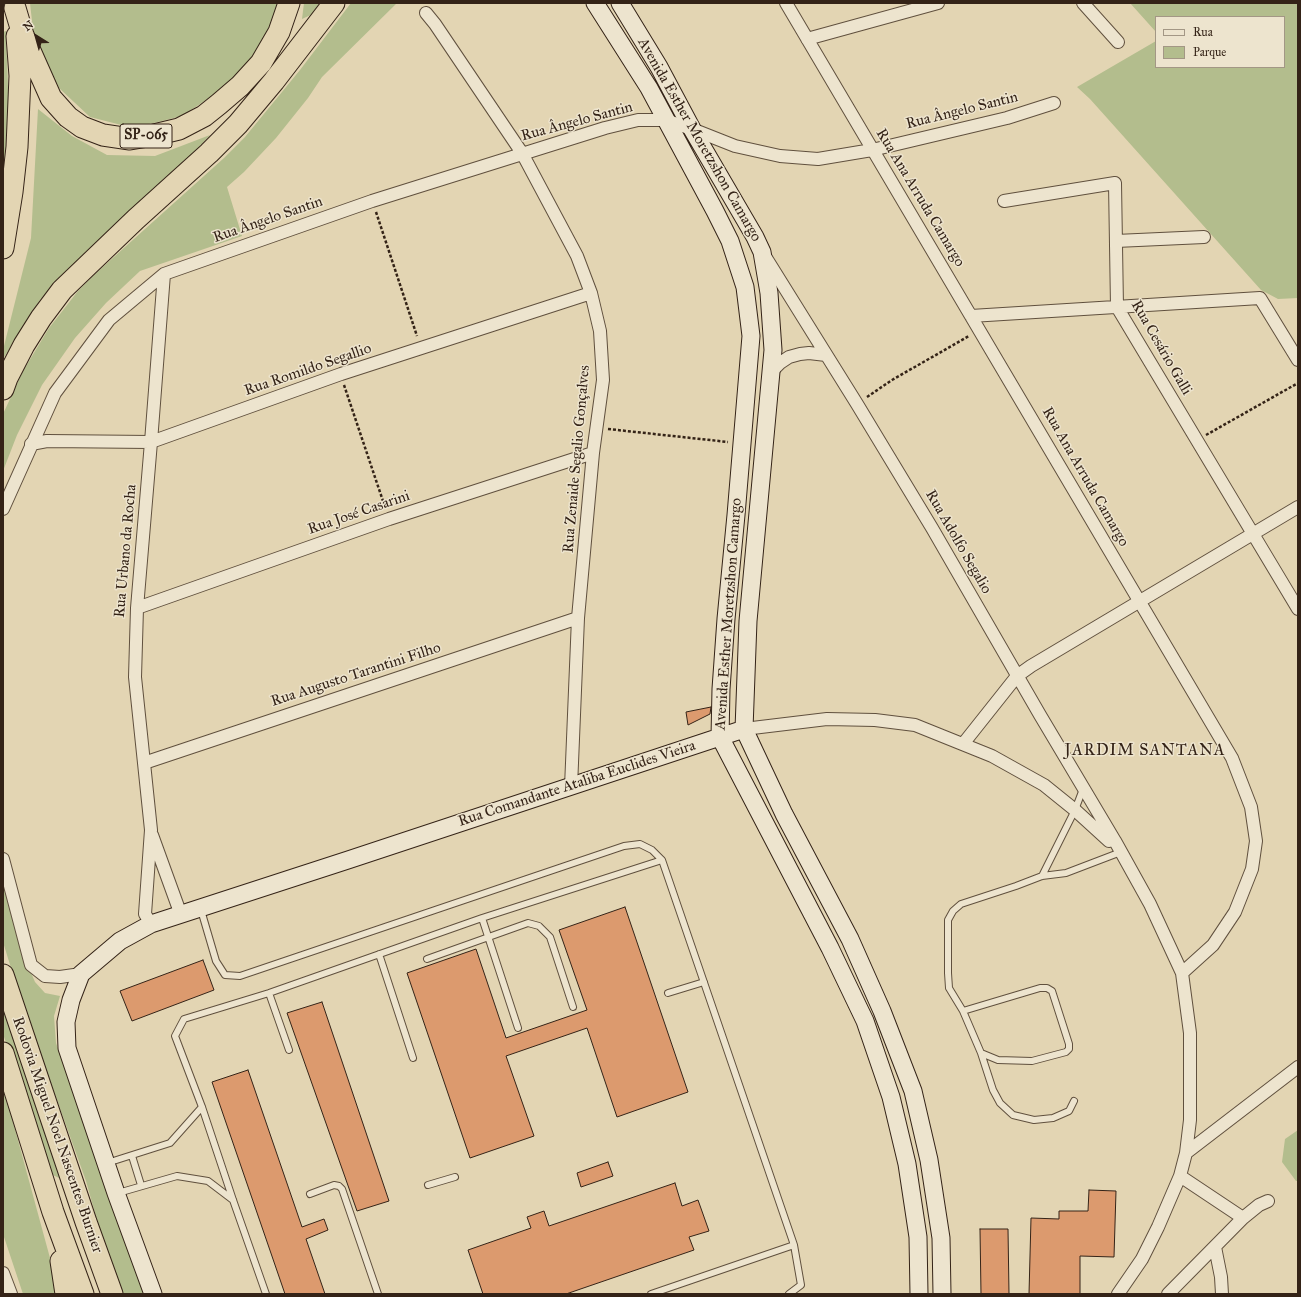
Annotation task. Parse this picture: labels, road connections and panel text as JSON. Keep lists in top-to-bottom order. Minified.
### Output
{"streets":{"highway":["SP-065","Rodovia Miguel Noel Nascentes Burnier"],"street":["Rua Ângelo Santin","Avenida Esther Moretzshon Camargo","Rua Ana Arruda Camargo","Rua Cesário Galli","Rua Romildo Segallio","Rua Zenaide Segalio Gonçalves","Rua José Casarini","Rua Adolfo Segalio","Rua Urbano da Rocha","Rua Augusto Tarantini Filho","Rua Comandante Ataliba Euclides Vieira"]},"crossings":[["Rua Ângelo Santin","Avenida Esther Moretzshon Camargo"],["Rua Ângelo Santin","Rua Ana Arruda Camargo"],["Rua Ângelo Santin","Rua Zenaide Segalio Gonçalves"],["Rua Ângelo Santin","Rua Urbano da Rocha"],["Avenida Esther Moretzshon Camargo","Rua Adolfo Segalio"],["Avenida Esther Moretzshon Camargo","Rua Comandante Ataliba Euclides Vieira"],["Rua Ana Arruda Camargo","Rua Adolfo Segalio"],["Rua Romildo Segallio","Rua Zenaide Segalio Gonçalves"],["Rua Romildo Segallio","Rua Urbano da Rocha"],["Rua Zenaide Segalio Gonçalves","Rua José Casarini"],["Rua Zenaide Segalio Gonçalves","Rua Augusto Tarantini Filho"],["Rua Zenaide Segalio Gonçalves","Rua Comandante Ataliba Euclides Vieira"],["Rua José Casarini","Rua Urbano da Rocha"],["Rua Adolfo Segalio","Rua Comandante Ataliba Euclides Vieira"],["Rua Urbano da Rocha","Rua Augusto Tarantini Filho"],["Rua Urbano da Rocha","Rua Comandante Ataliba Euclides Vieira"]],"districts":["JARDIM SANTANA"],"legend":["Rua","Parque"],"north":"top left"}
